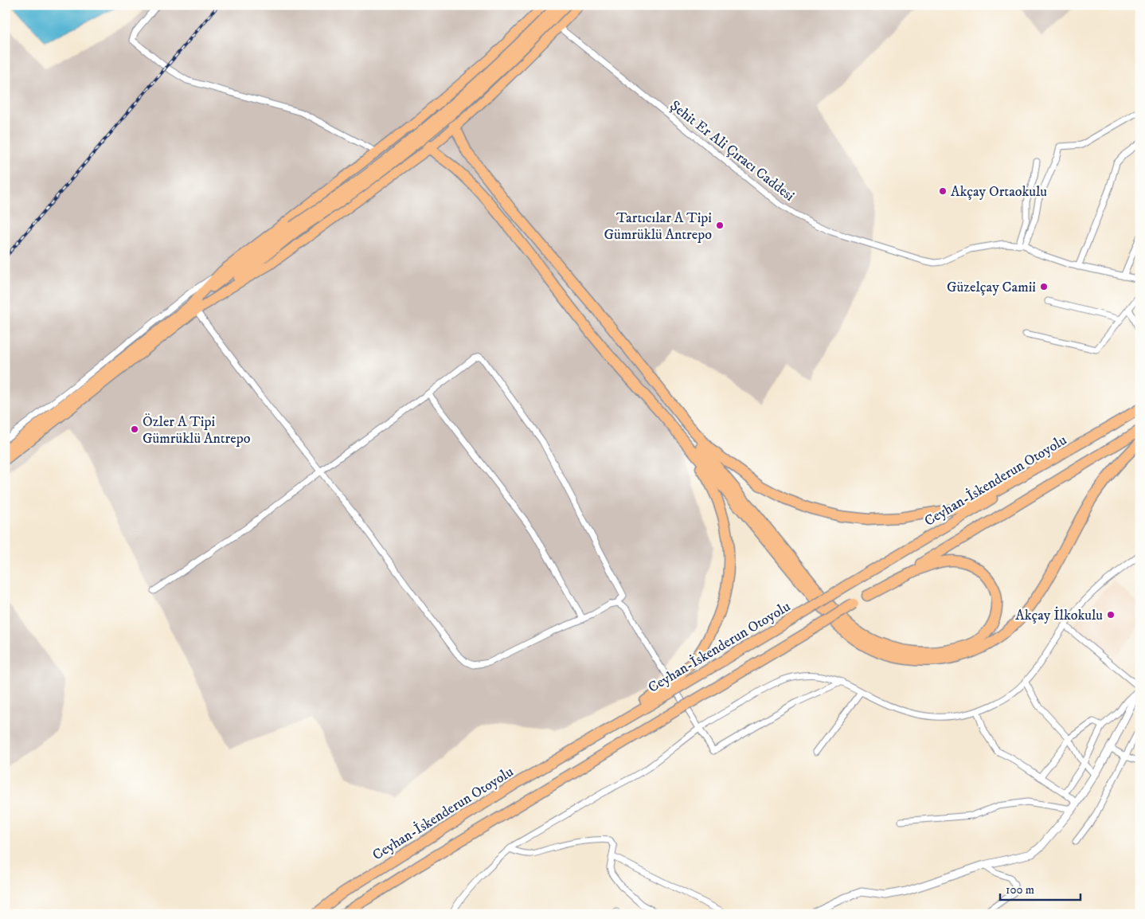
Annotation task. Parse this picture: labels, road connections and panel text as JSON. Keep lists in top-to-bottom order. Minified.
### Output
{"streets":{"highway":["Ceyhan-İskenderun Otoyolu"],"street":["Şehit Er Ali Çıracı Caddesi"]},"places":["Akçay Ortaokulu","Tartıcılar A Tipi Gümrüklü Antrepo","Güzelçay Camii","Özler A Tipi Gümrüklü Antrepo","Akçay İlkokulu"],"scale_bar":"100 m"}
